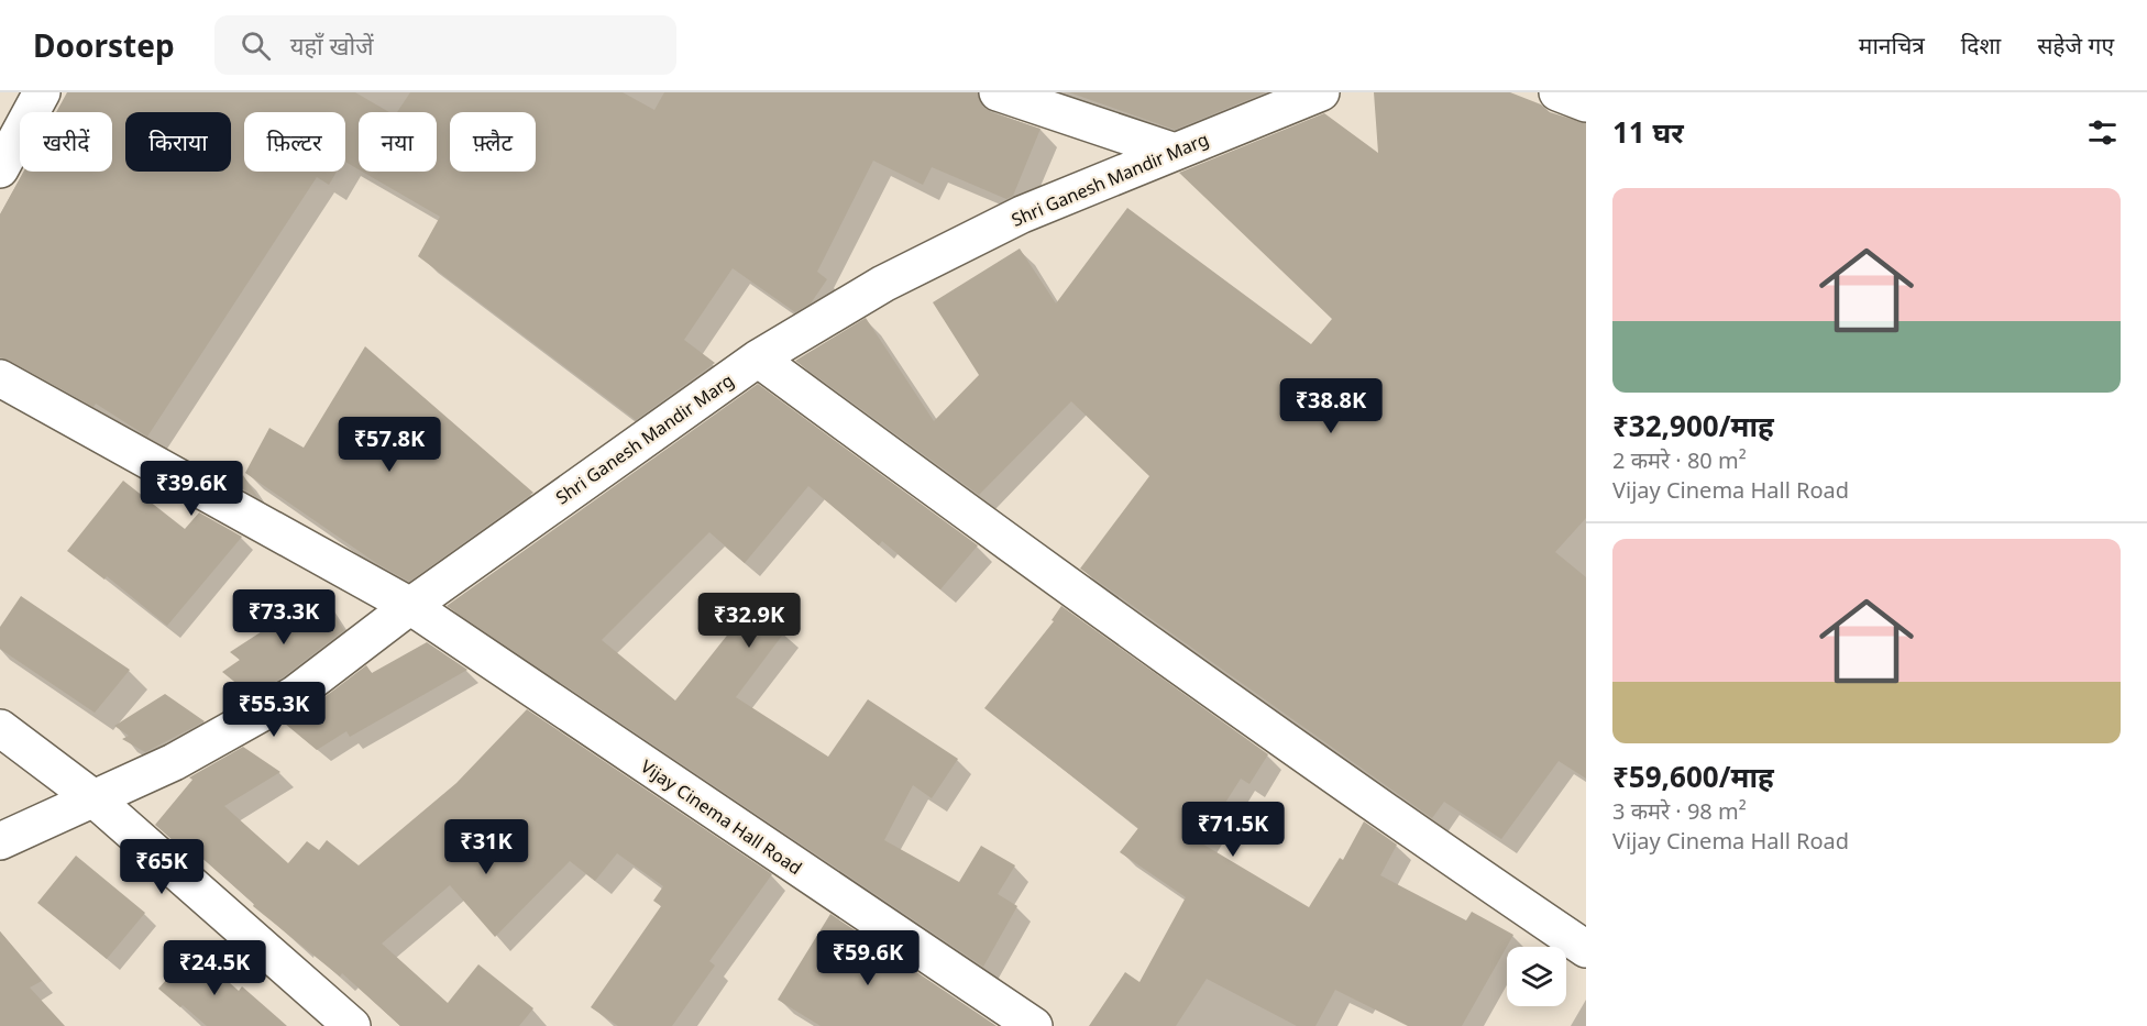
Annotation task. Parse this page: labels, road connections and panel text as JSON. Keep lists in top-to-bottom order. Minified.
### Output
{"streets":{"street":["Shri Ganesh Mandir Marg","Vijay Cinema Hall Road"]},"crossings":[["Shri Ganesh Mandir Marg","Vijay Cinema Hall Road"]],"page":{"header":"Doorstep","search":"यहाँ खोजें","nav":["मानचित्र","दिशा","सहेजे गए"],"heading":"11 घर","chip":["खरीदें","किराया","फ़िल्टर","नया","फ़्लैट"],"list":[{"name":"₹32,900/माह","note":"2 कमरे · 80 m² · Vijay Cinema Hall Road"},{"name":"₹59,600/माह","note":"3 कमरे · 98 m² · Vijay Cinema Hall Road"}],"price":["₹38.8K","₹57.8K","₹39.6K","₹73.3K","₹32.9K","₹55.3K","₹71.5K","₹31K","₹65K","₹59.6K","₹24.5K"]}}
